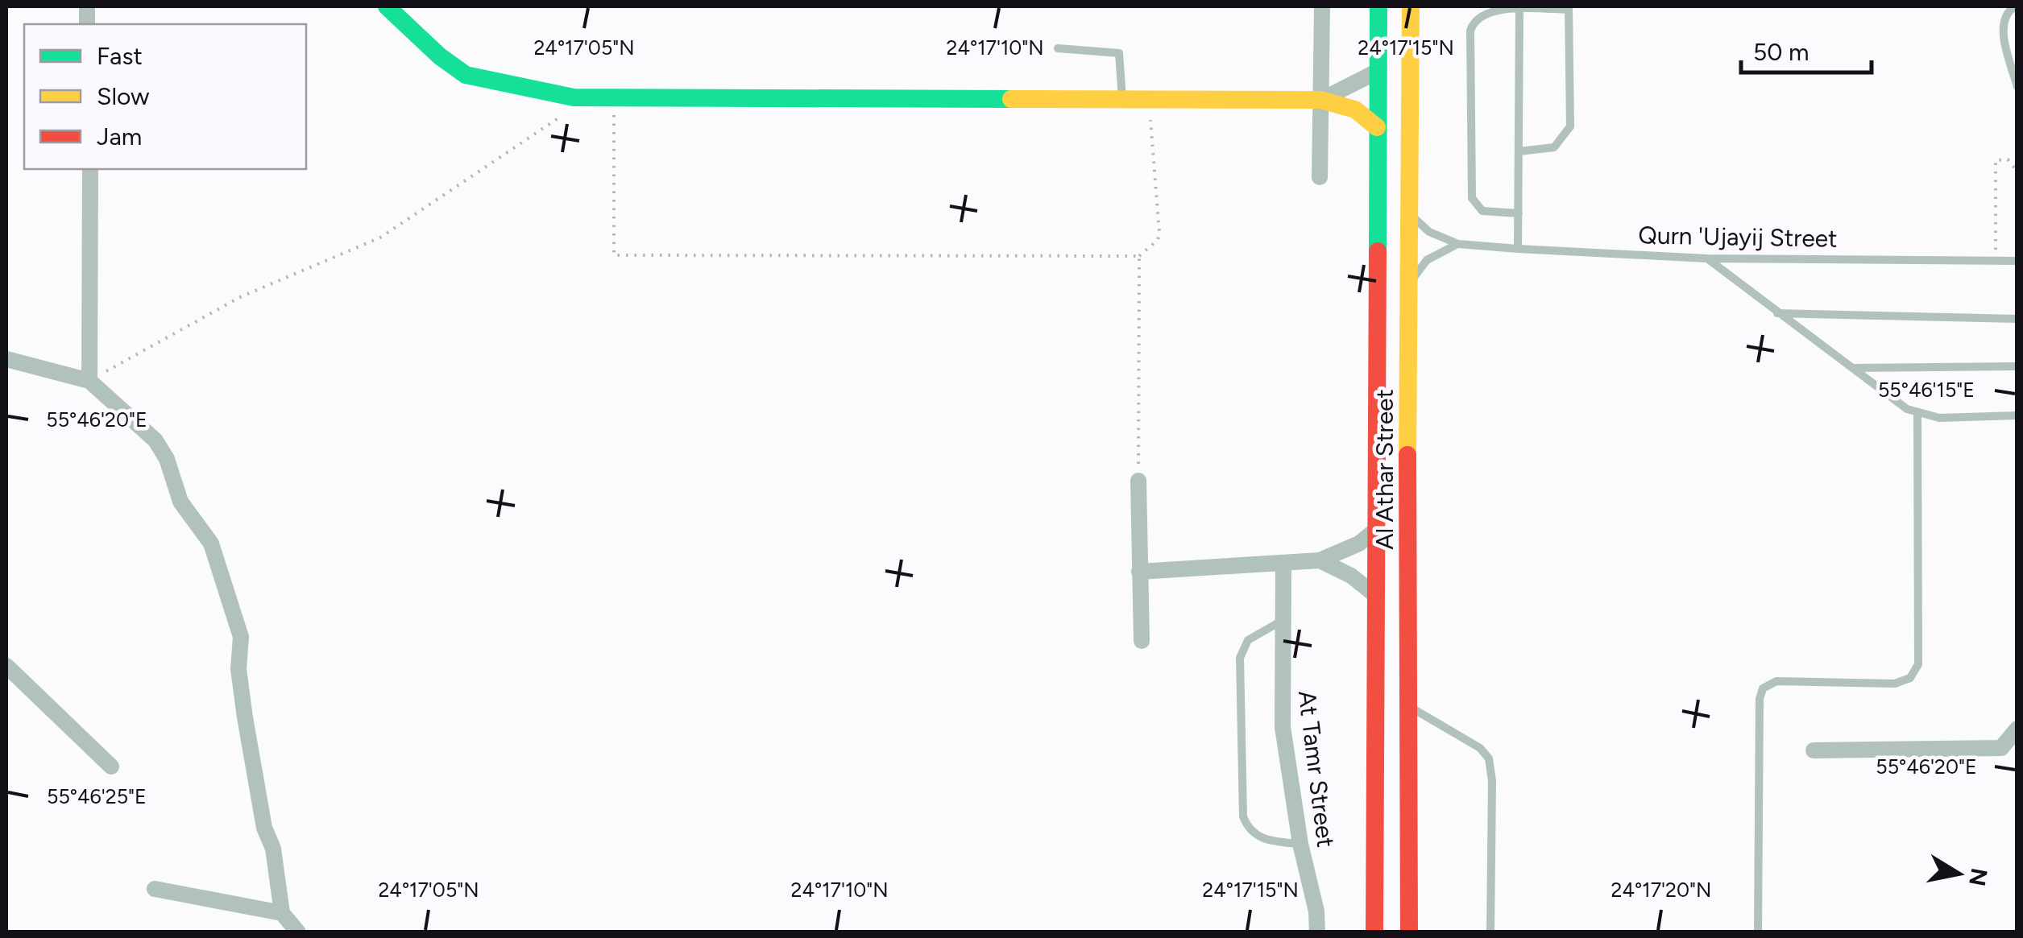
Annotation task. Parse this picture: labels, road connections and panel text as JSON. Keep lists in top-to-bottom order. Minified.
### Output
{"streets":{"street":["Al Athar Street","At Tamr Street"],"lane":["Qurn 'Ujayij Street"]},"crossings":[["Qurn 'Ujayij Street","Al Athar Street"]],"legend":["Fast","Slow","Jam"],"scale_bar":"50 m","north":"right","coordinates":["24°17'05\"N","24°17'10\"N","24°17'15\"N","55°46'15\"E","55°46'20\"E","55°46'25\"E","24°17'20\"N"]}
